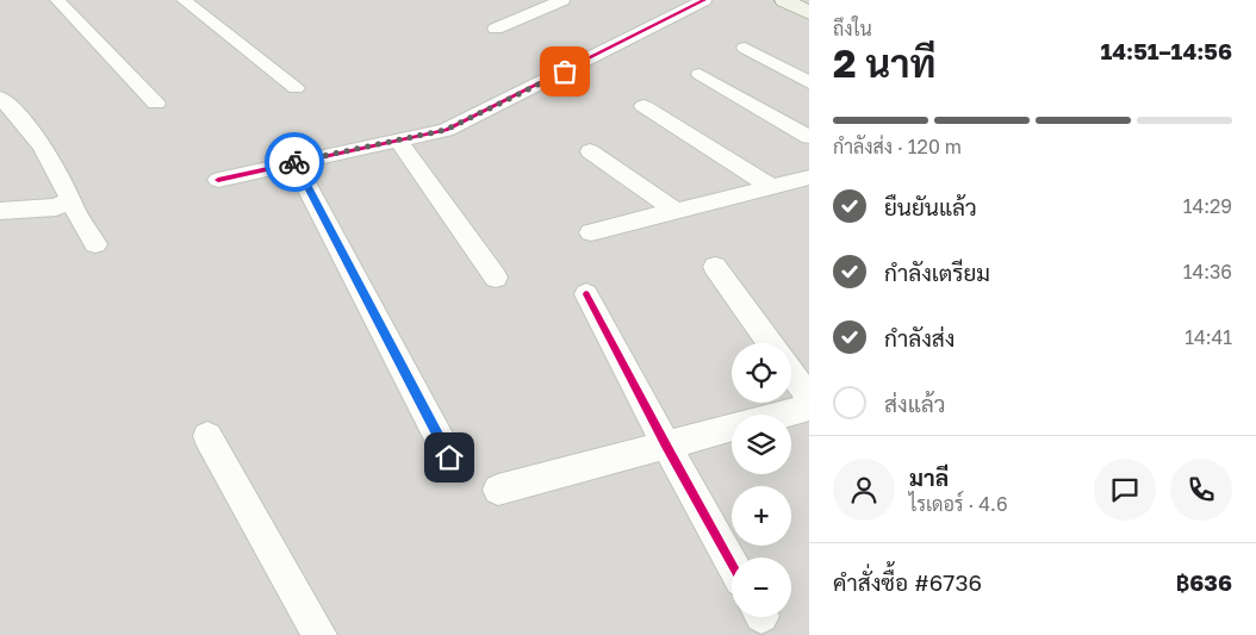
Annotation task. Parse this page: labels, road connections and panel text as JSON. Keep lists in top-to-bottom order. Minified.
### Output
{"page":{"heading":["2 นาที","ถึงใน","14:51–14:56"],"panel":["มาลี","ไรเดอร์ · 4.6","คำสั่งซื้อ #6736","฿636"],"bar":"กำลังส่ง · 120 m","list":[["ยืนยันแล้ว","14:29"],["กำลังเตรียม","14:36"],["กำลังส่ง","14:41"],"ส่งแล้ว"],"map_buttons":["+","−"]}}
